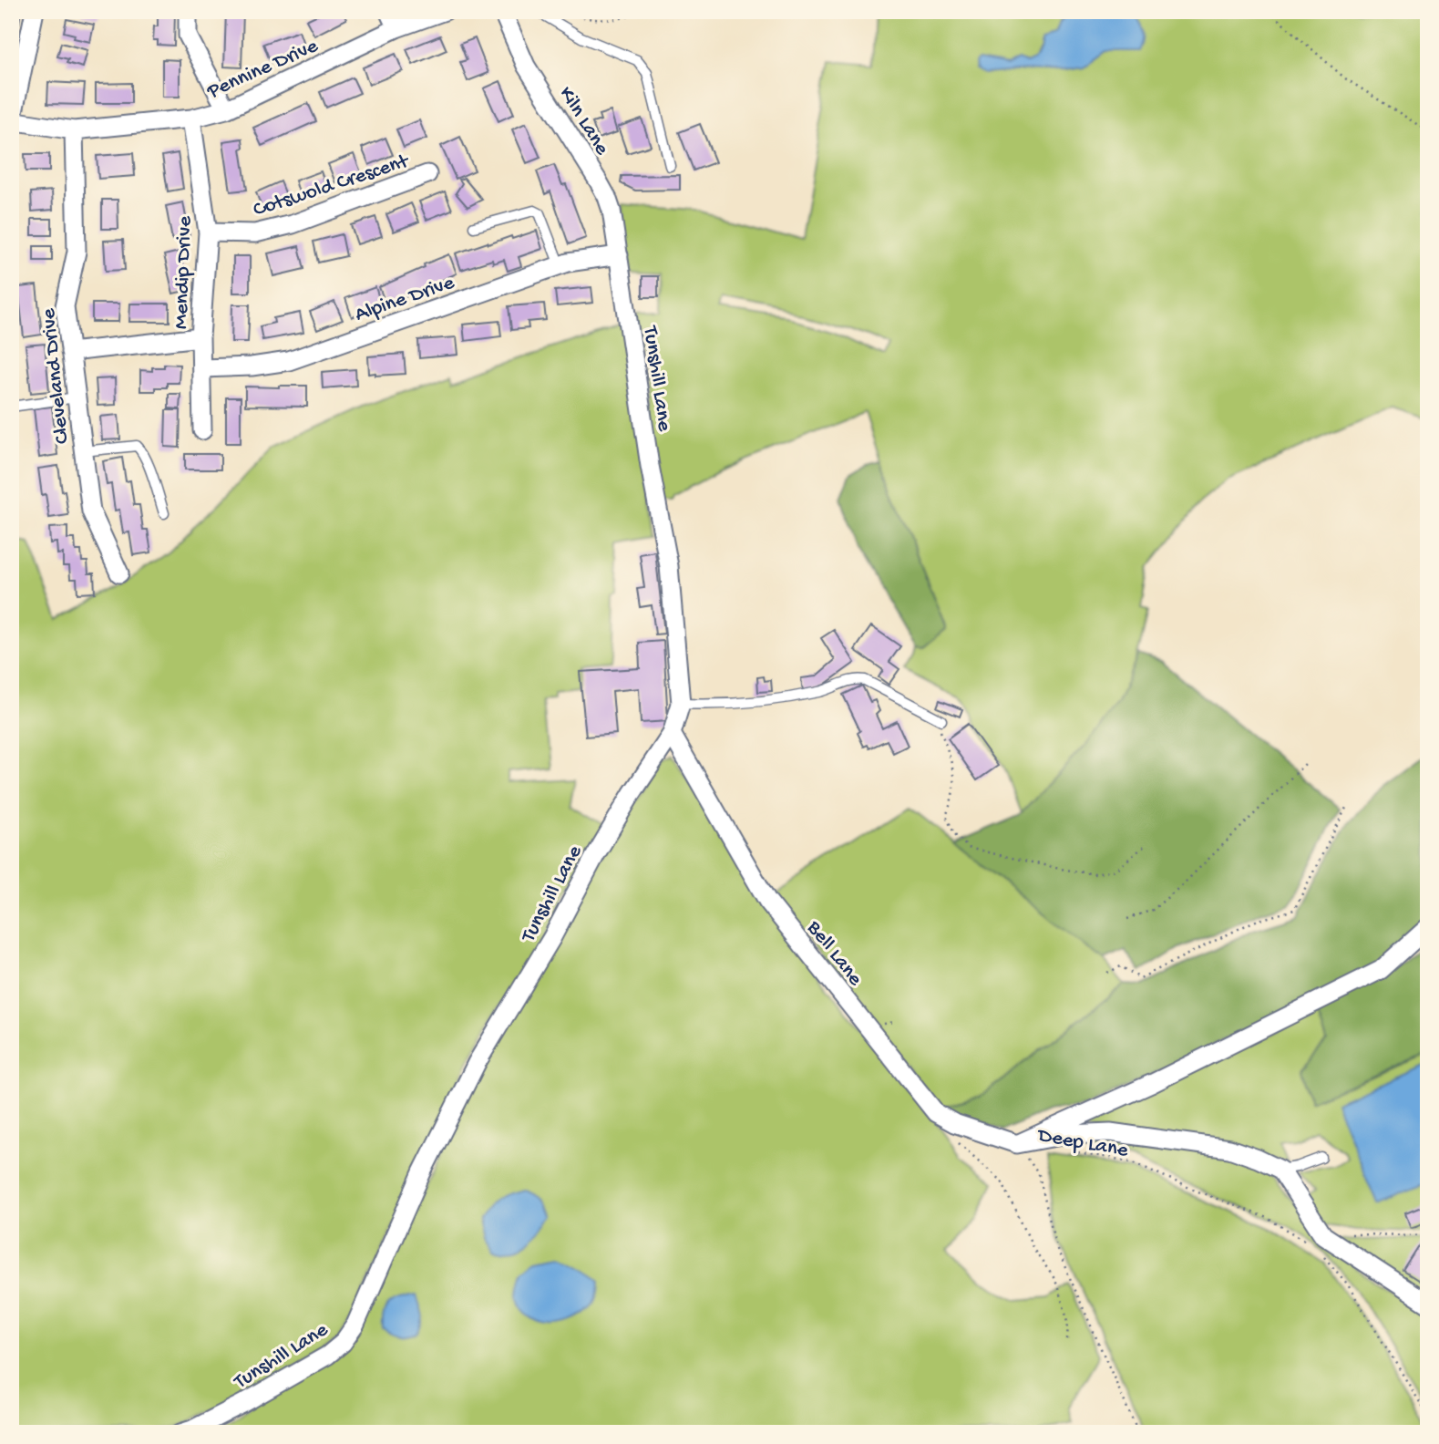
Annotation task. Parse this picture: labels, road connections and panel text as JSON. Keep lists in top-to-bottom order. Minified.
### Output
{"streets":{"street":["Pennine Drive","Kiln Lane","Cotswold Crescent","Mendip Drive","Alpine Drive","Cleveland Drive","Tunshill Lane","Bell Lane"],"path":["Deep Lane"]},"crossings":[["Pennine Drive","Mendip Drive"],["Pennine Drive","Cleveland Drive"],["Kiln Lane","Alpine Drive"],["Kiln Lane","Tunshill Lane"],["Cotswold Crescent","Mendip Drive"],["Mendip Drive","Alpine Drive"],["Alpine Drive","Tunshill Lane"],["Tunshill Lane","Bell Lane"],["Bell Lane","Deep Lane"]]}
